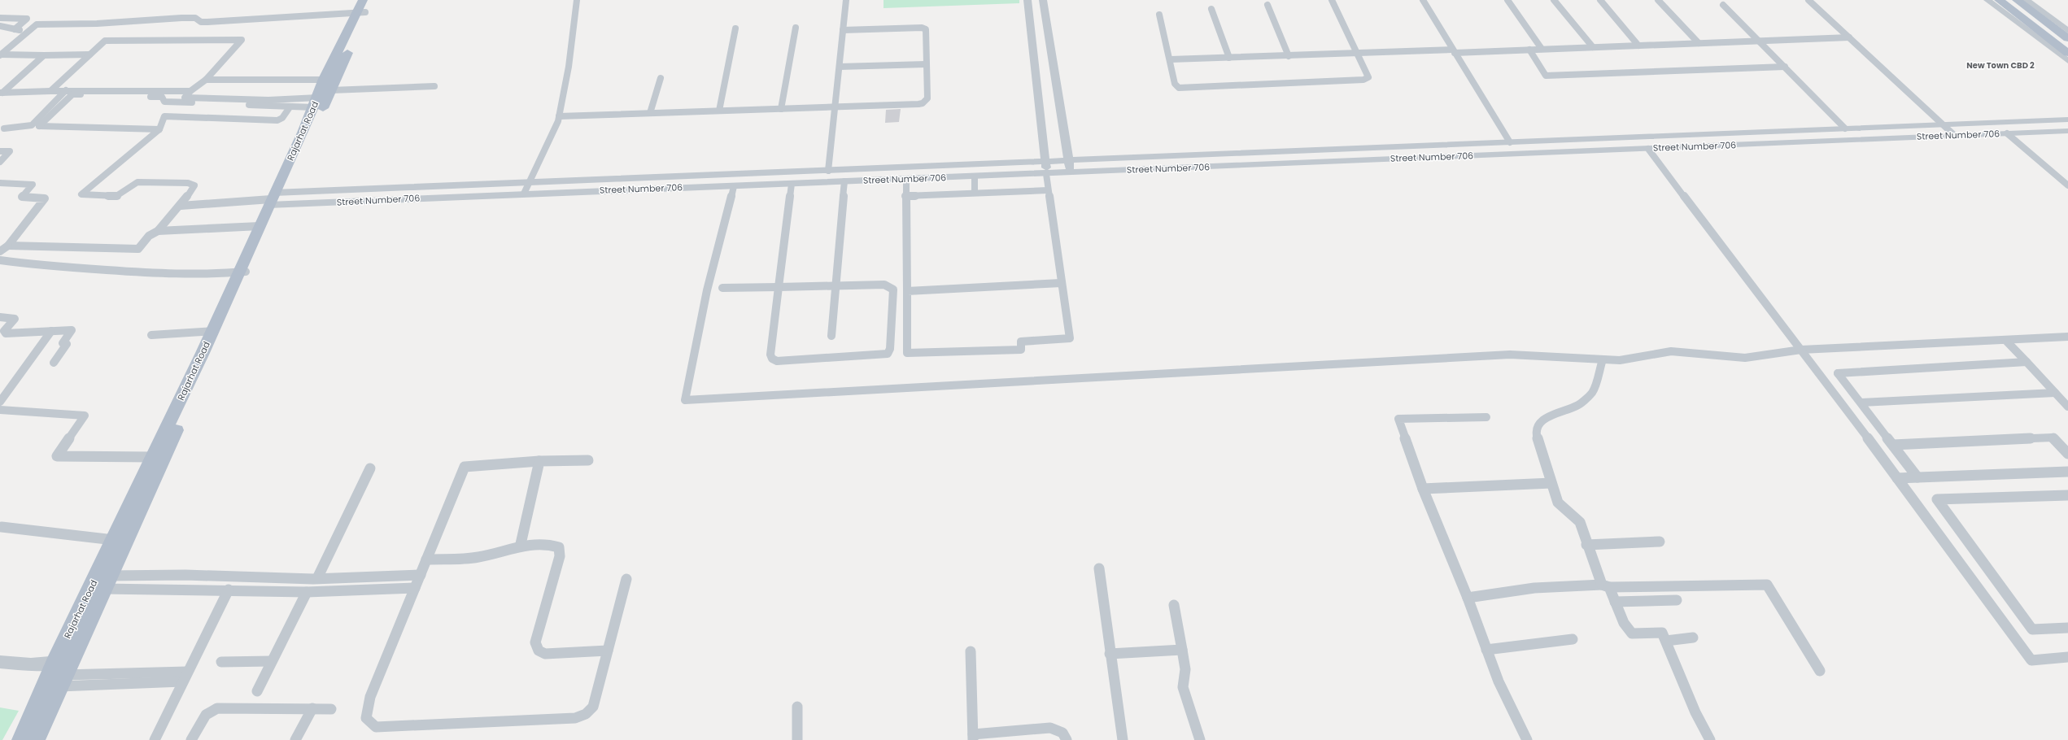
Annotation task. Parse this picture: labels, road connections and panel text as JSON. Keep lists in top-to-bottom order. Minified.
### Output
{"streets":{"main road":["Rajarhat Road"],"street":["Street Number 706"]},"crossings":[["Rajarhat Road","Street Number 706"]],"districts":["New Town CBD 2"]}
